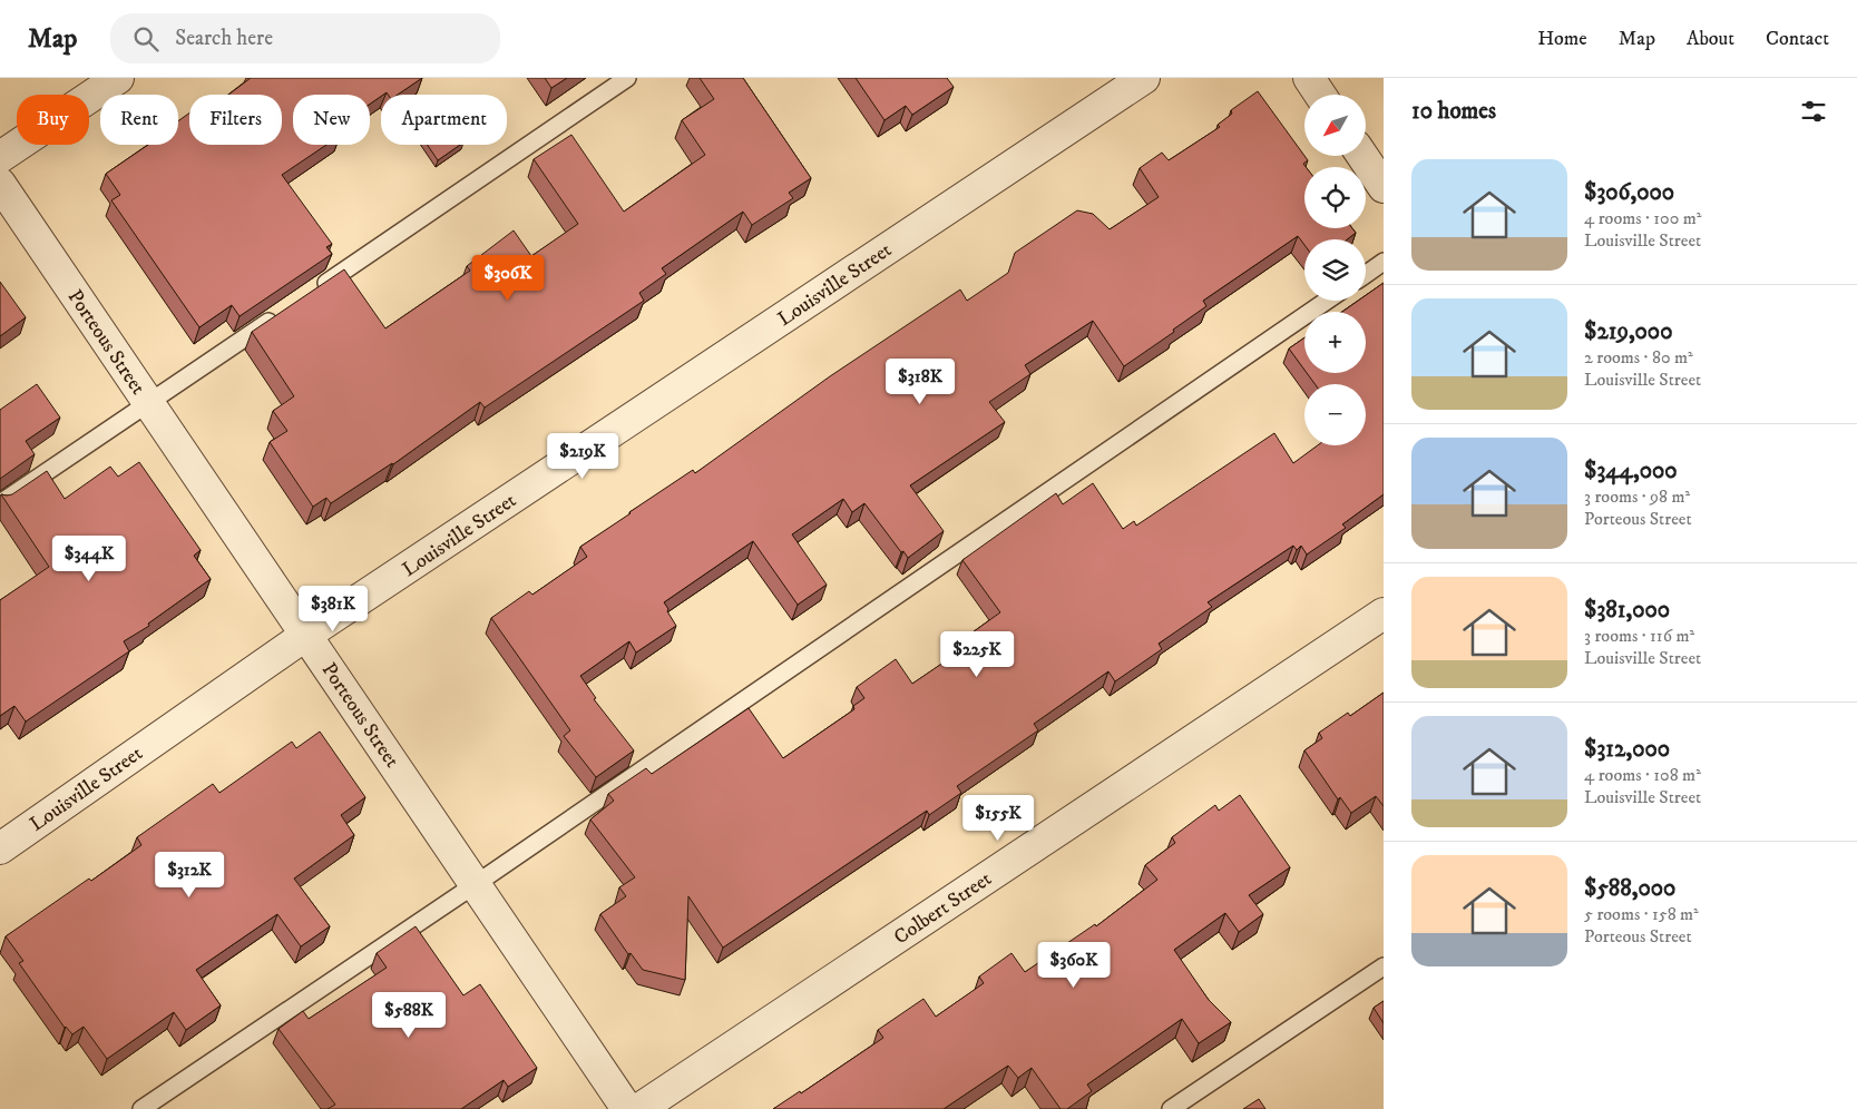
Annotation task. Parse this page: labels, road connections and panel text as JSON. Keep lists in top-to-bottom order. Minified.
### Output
{"streets":{"street":["Louisville Street","Porteous Street","Colbert Street"]},"crossings":[["Louisville Street","Porteous Street"]],"north":"bottom left","page":{"header":"Map","search":"Search here","nav":["Home","Map","About","Contact"],"heading":"10 homes","map_buttons":["+","−"],"chip":["Buy","Rent","Filters","New","Apartment"],"list":[{"name":"$306,000","note":"4 rooms · 100 m² · Louisville Street"},{"name":"$219,000","note":"2 rooms · 80 m² · Louisville Street"},{"name":"$344,000","note":"3 rooms · 98 m² · Porteous Street"},{"name":"$381,000","note":"3 rooms · 116 m² · Louisville Street"},{"name":"$312,000","note":"4 rooms · 108 m² · Louisville Street"},{"name":"$588,000","note":"5 rooms · 158 m² · Porteous Street"}],"price":["$306K","$318K","$219K","$344K","$381K","$225K","$155K","$312K","$360K","$588K"]}}
